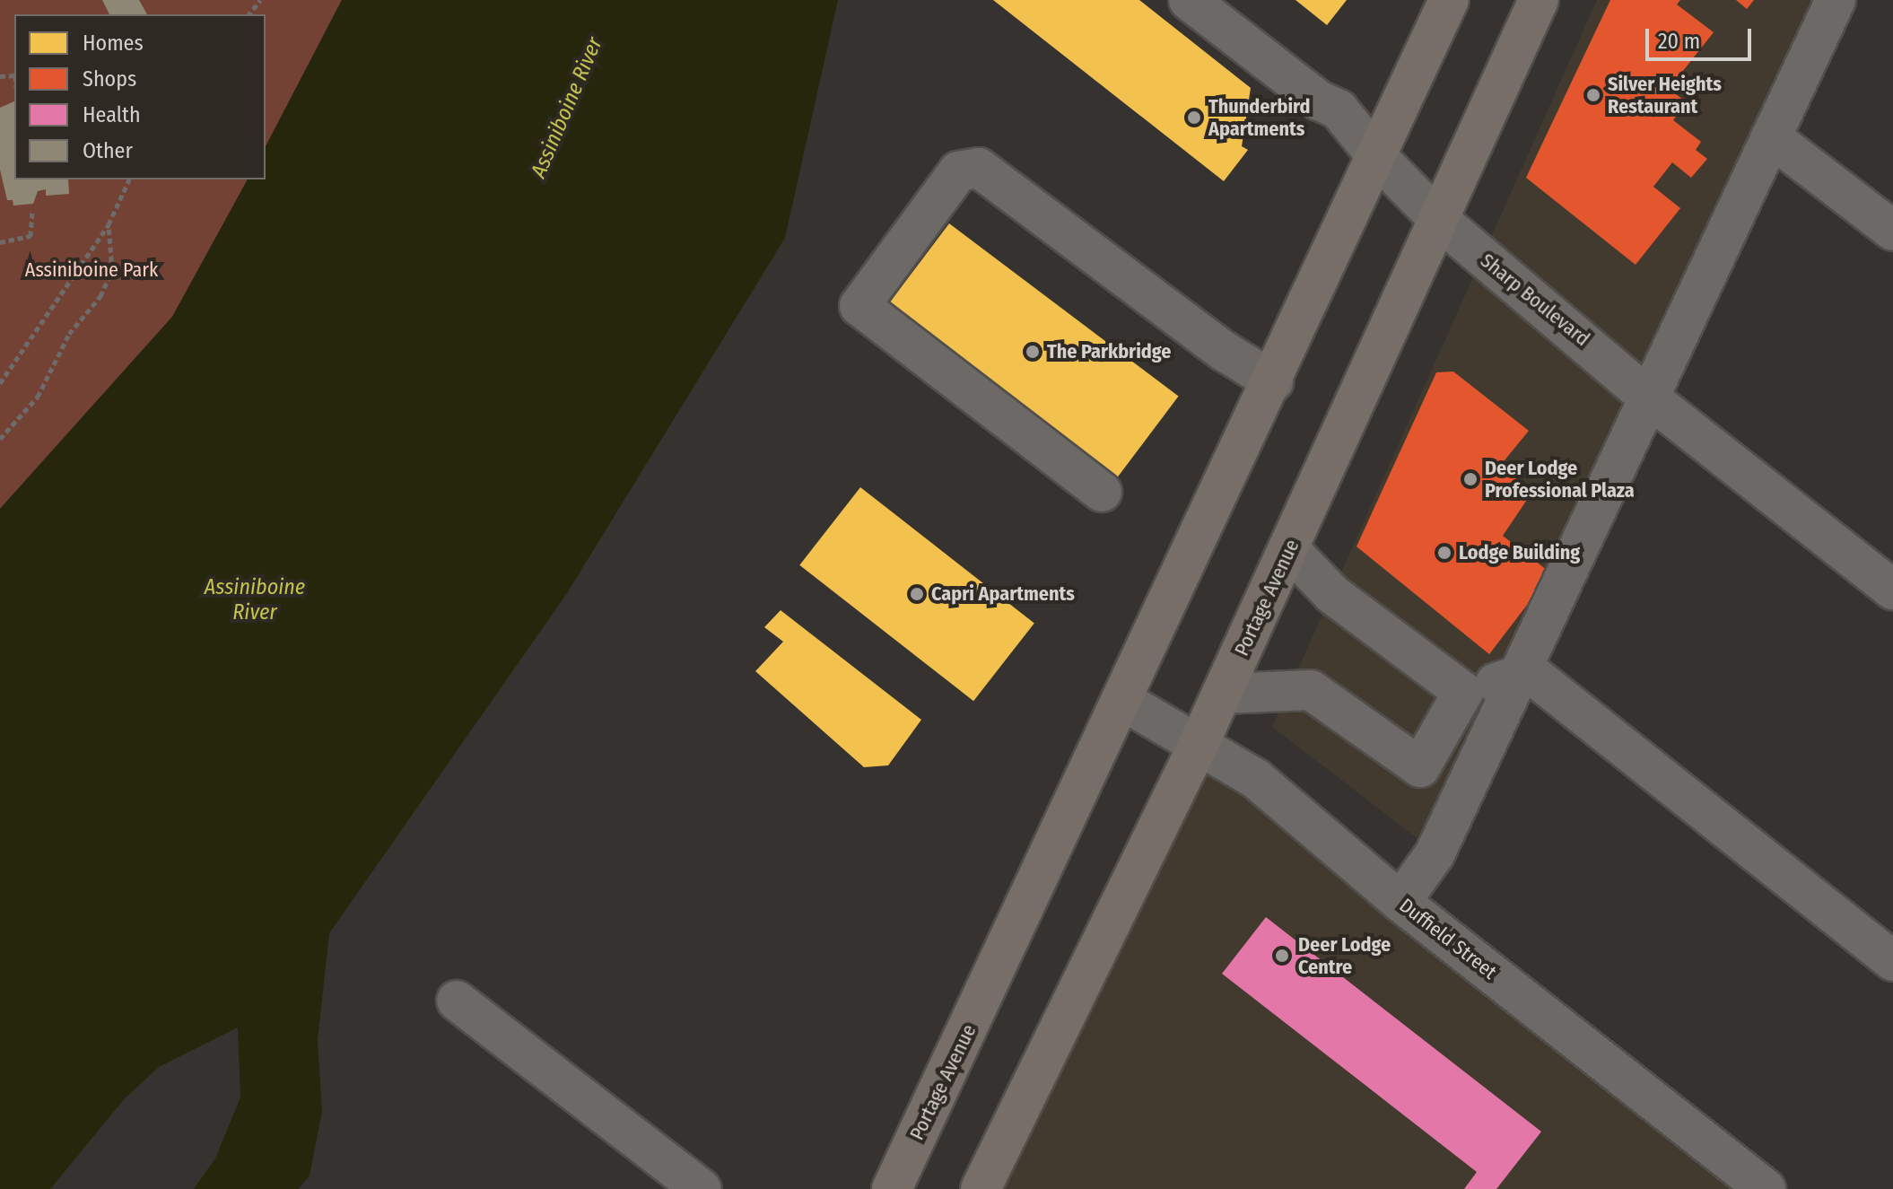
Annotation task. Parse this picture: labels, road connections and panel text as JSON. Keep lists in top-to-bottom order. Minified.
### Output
{"streets":{"highway":["Portage Avenue"],"street":["Sharp Boulevard","Duffield Street"]},"crossings":[["Sharp Boulevard","Portage Avenue"],["Portage Avenue","Duffield Street"]],"water":["Assiniboine River"],"parks":["Assiniboine Park"],"places":["Silver Heights Restaurant","Thunderbird Apartments","The Parkbridge","Deer Lodge Professional Plaza","Lodge Building","Capri Apartments","Deer Lodge Centre"],"legend":["Homes","Shops","Health","Other"],"scale_bar":"20 m"}
